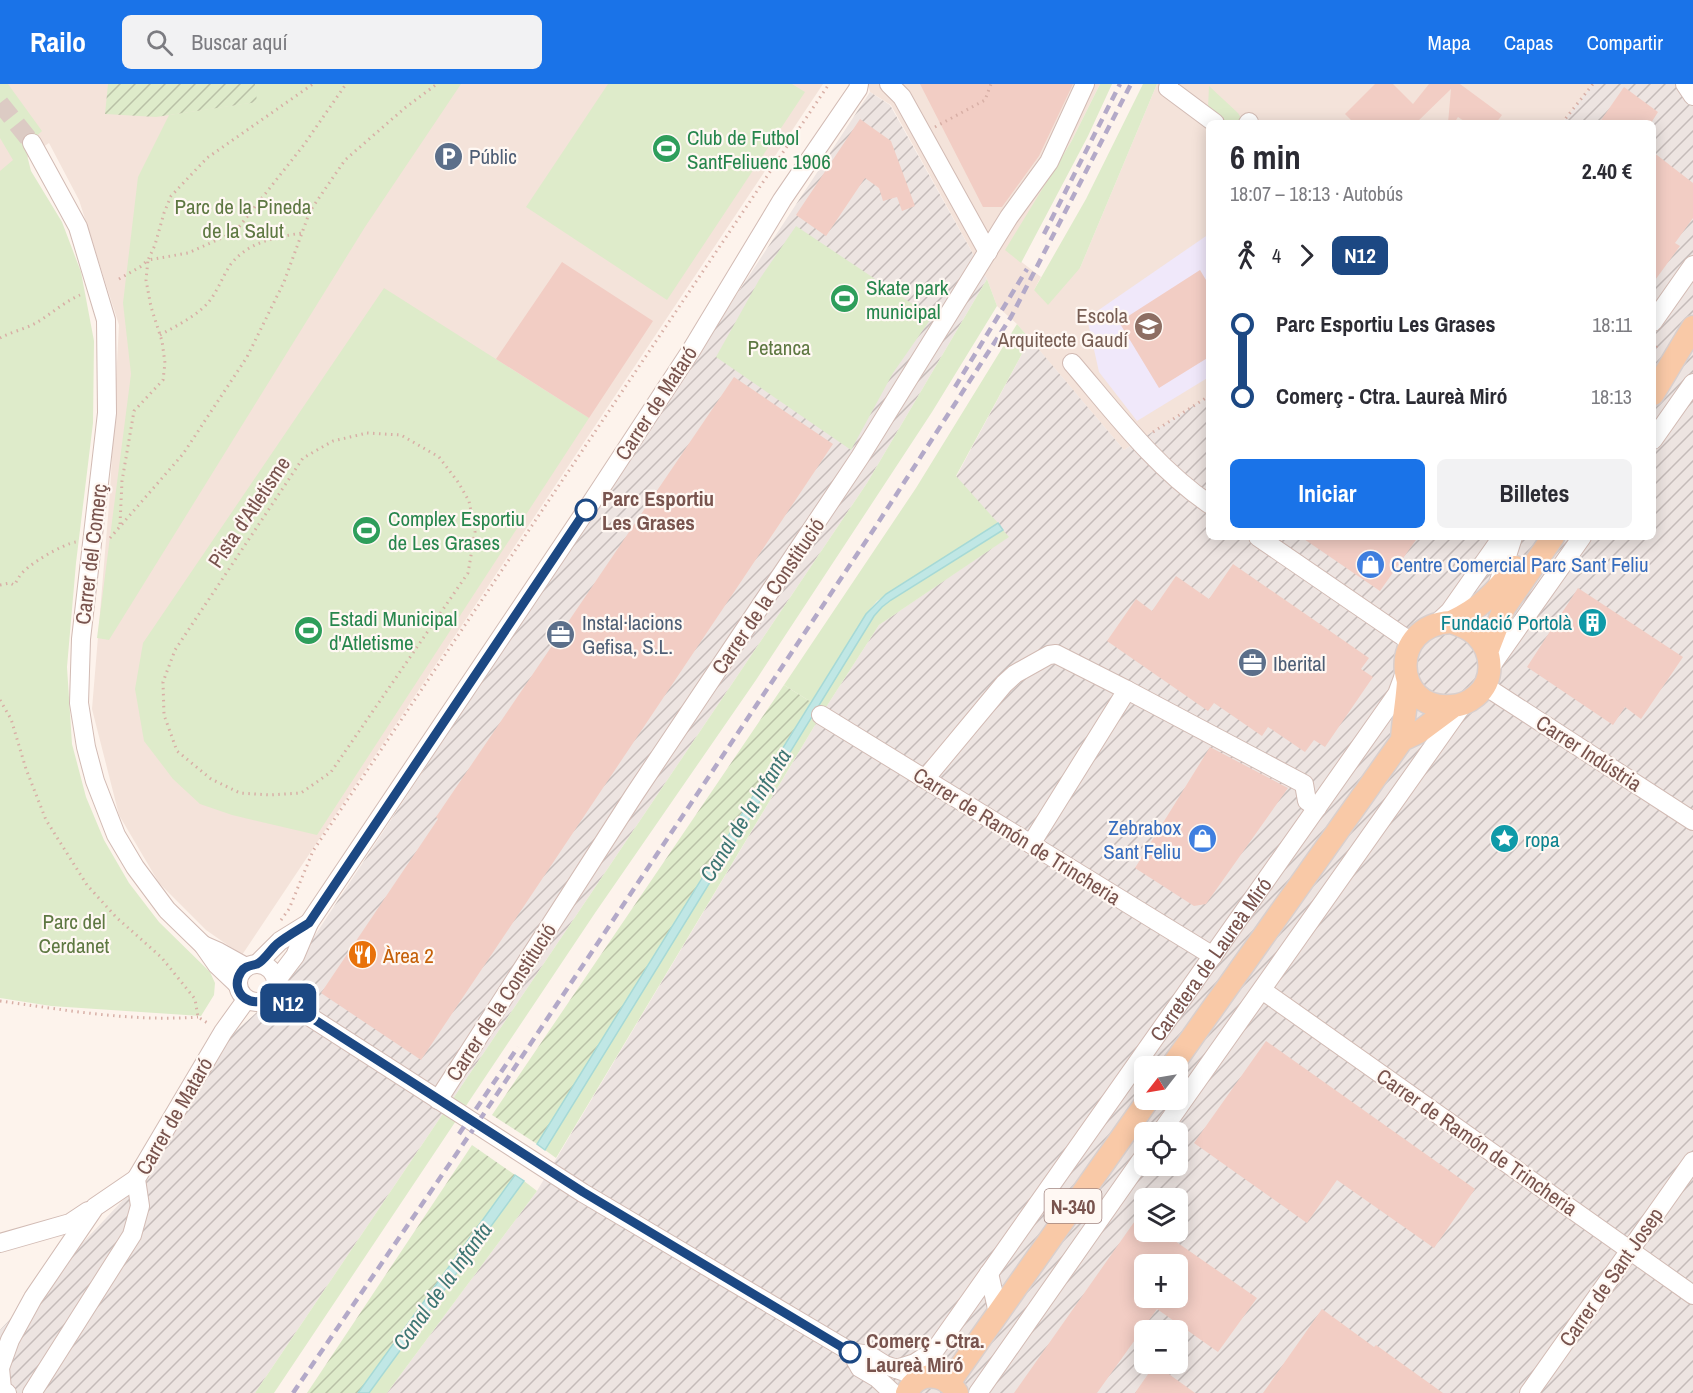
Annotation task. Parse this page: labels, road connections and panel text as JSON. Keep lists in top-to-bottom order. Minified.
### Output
{"streets":{"main road":["Carretera de Laureà Miró","N-340"],"street":["Carrer de Mataró","Carrer del Comerç","Carrer de la Constitució","Carrer Indústria","Carrer de Ramón de Trincheria","Carrer de Sant Josep"],"path":["Pista d'Atletisme"]},"crossings":[["Carrer de Mataró","Carrer del Comerç"],["Carrer Indústria","Carretera de Laureà Miró"],["Carrer de Ramón de Trincheria","Carretera de Laureà Miró"],["Carrer de Ramón de Trincheria","Carrer de Sant Josep"]],"water":["Canal de la Infanta"],"parks":["Parc de la Pineda de la Salut","Petanca","Parc del Cerdanet"],"places":{"sports":["Club de Futbol SantFeliuenc 1906","Skate park municipal","Complex Esportiu de Les Grases","Estadi Municipal d'Atletisme"],"parking":["Públic"],"school or university":["Escola Arquitecte Gaudí"],"other":["Parc Esportiu Les Grases","Comerç - Ctra. Laureà Miró"],"shop":["Centre Comercial Parc Sant Feliu","Zebrabox Sant Feliu"],"building":["Fundació Portolà"],"office":["Instal·lacions Gefisa, S.L.","Iberital"],"place":["ropa"],"restaurant":["Àrea 2"]},"lines":["bus line N12"],"north":"bottom left","page":{"header":"Railo","search":"Buscar aquí","nav":["Mapa","Capas","Compartir"],"on_map":"N12","heading":["6 min","18:07 – 18:13 · Autobús","2.40 €"],"legs":["4","N12"],"list":[{"name":"Parc Esportiu Les Grases","value":"18:11"},{"name":"Comerç - Ctra. Laureà Miró","value":"18:13"}],"buttons":["Iniciar","Billetes"],"map_buttons":["+","−"]}}
